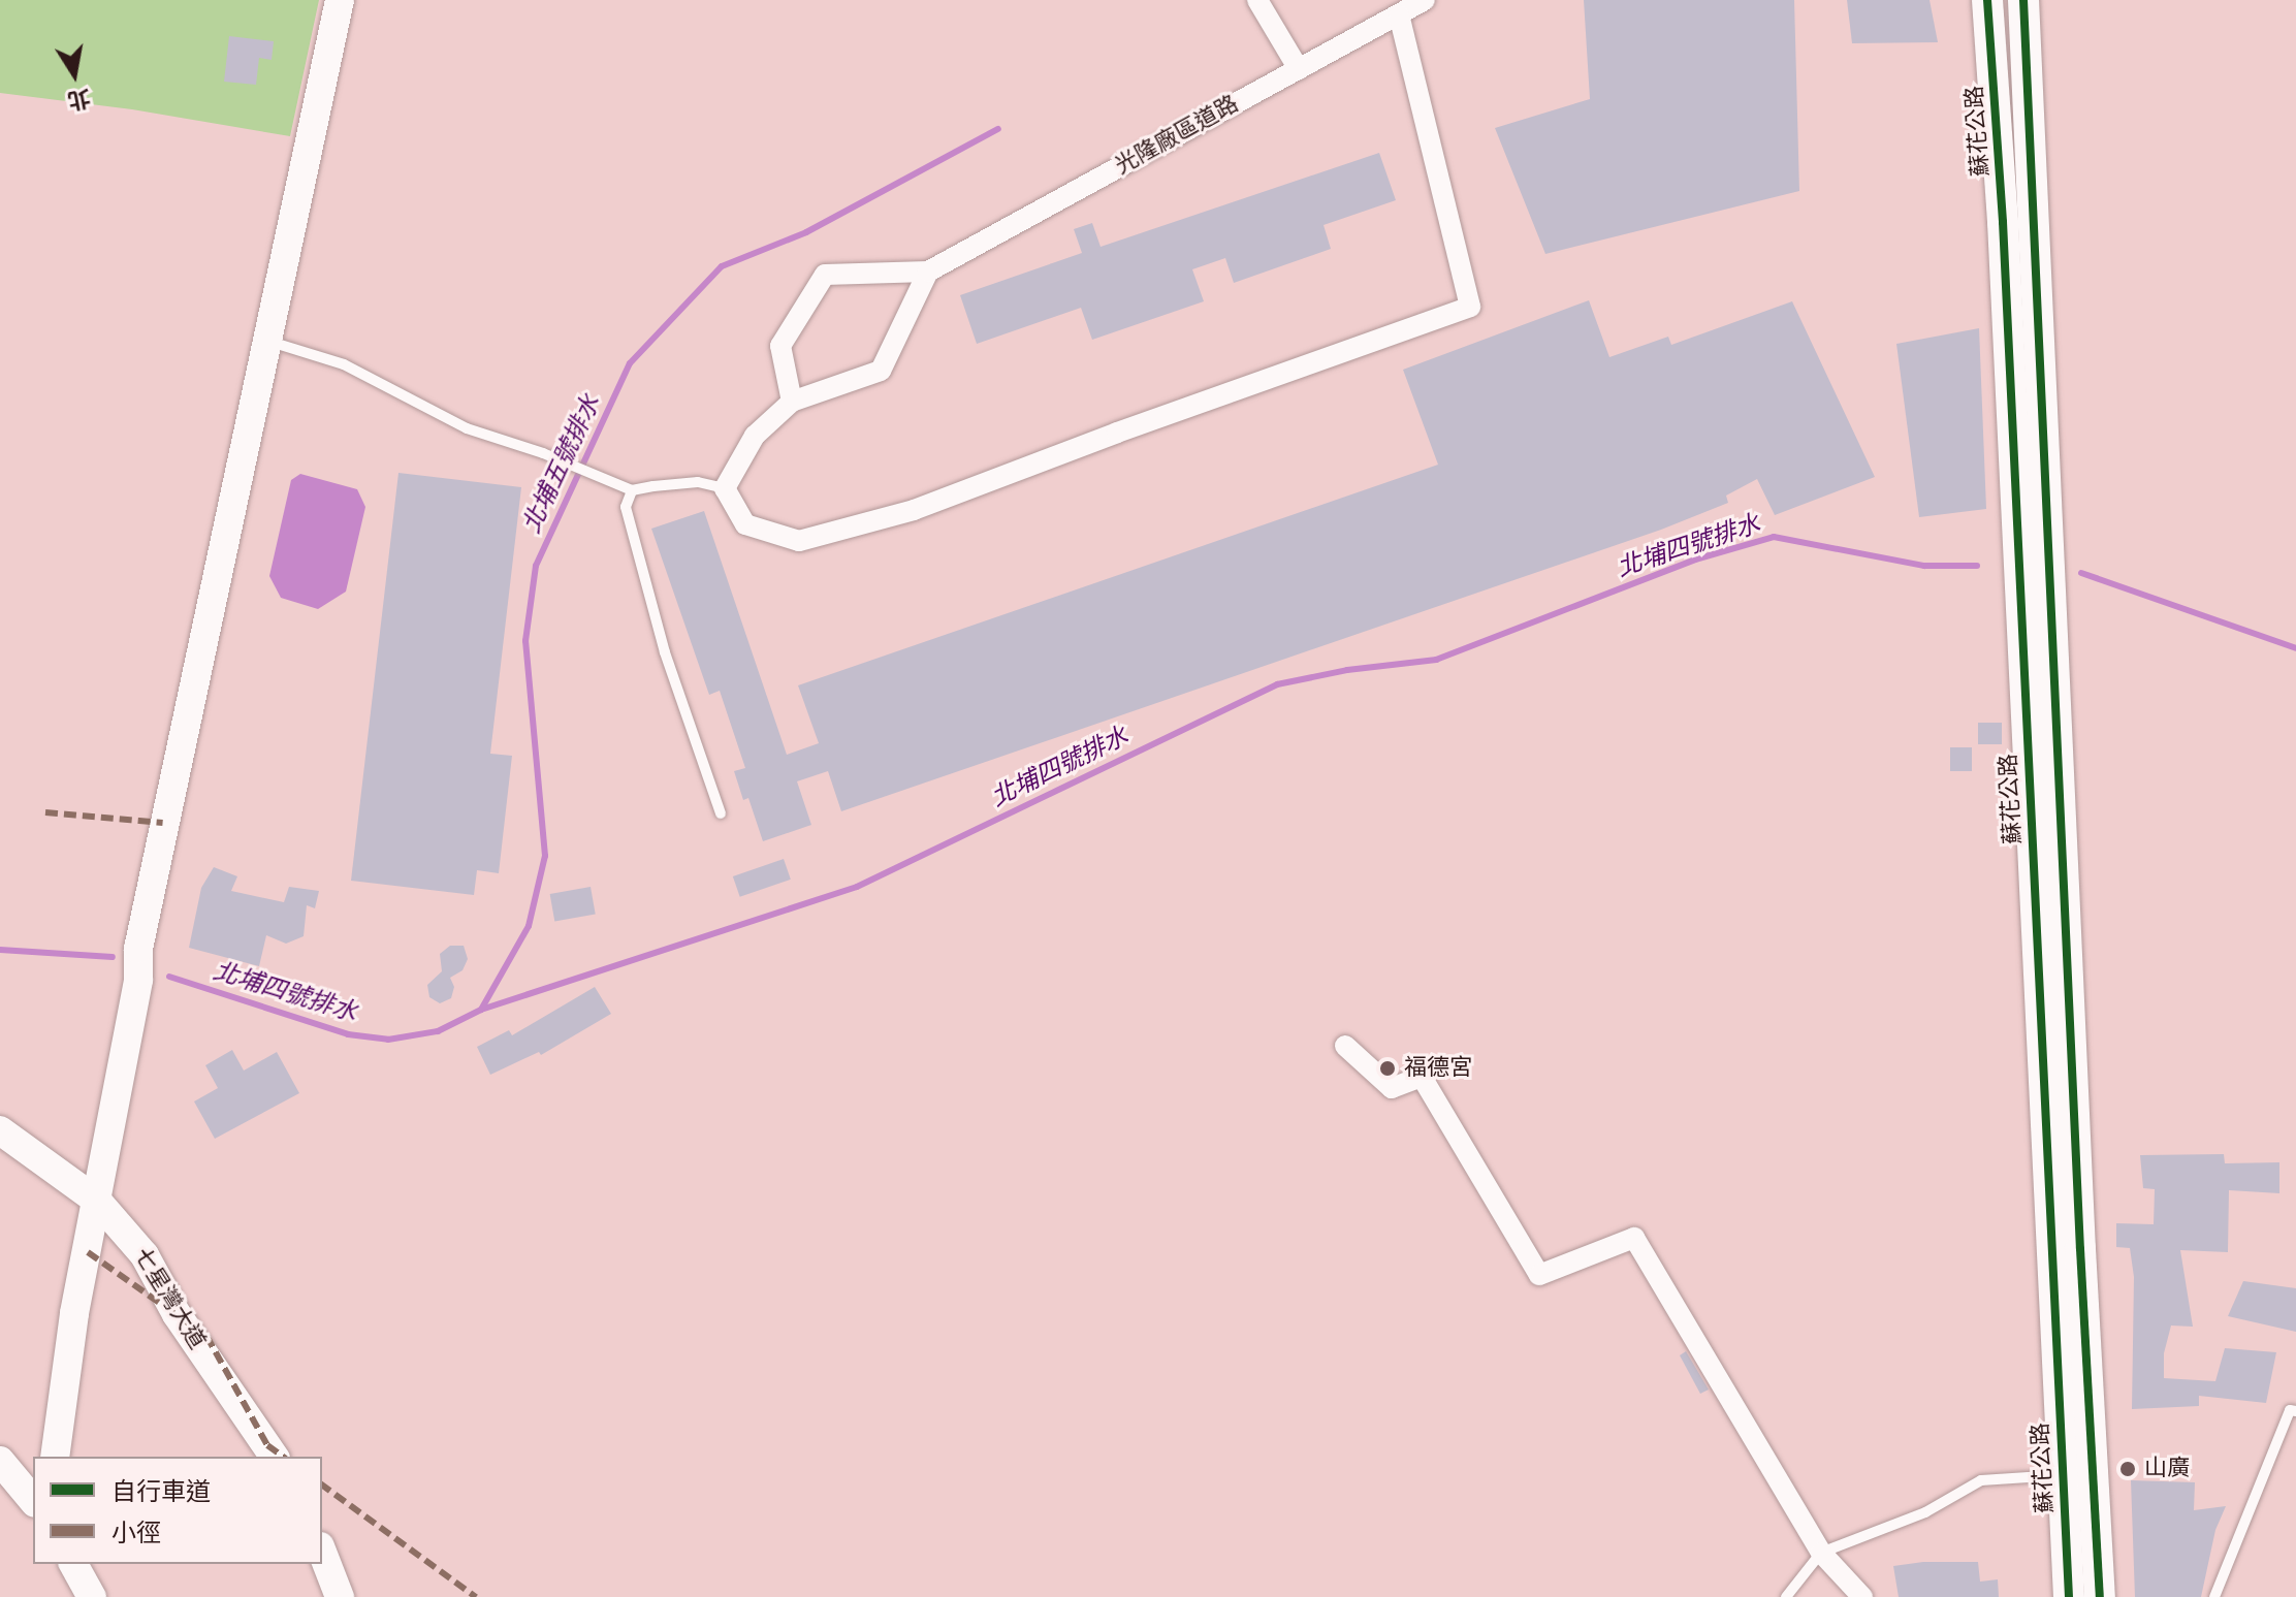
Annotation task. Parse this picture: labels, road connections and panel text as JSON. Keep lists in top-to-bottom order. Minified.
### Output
{"streets":{"main road":["蘇花公路"],"street":["光隆廠區道路","七星灣大道"]},"water":["北埔五號排水","北埔四號排水"],"places":["福德宮","山廣"],"legend":["自行車道","小徑"],"north":"bottom"}
